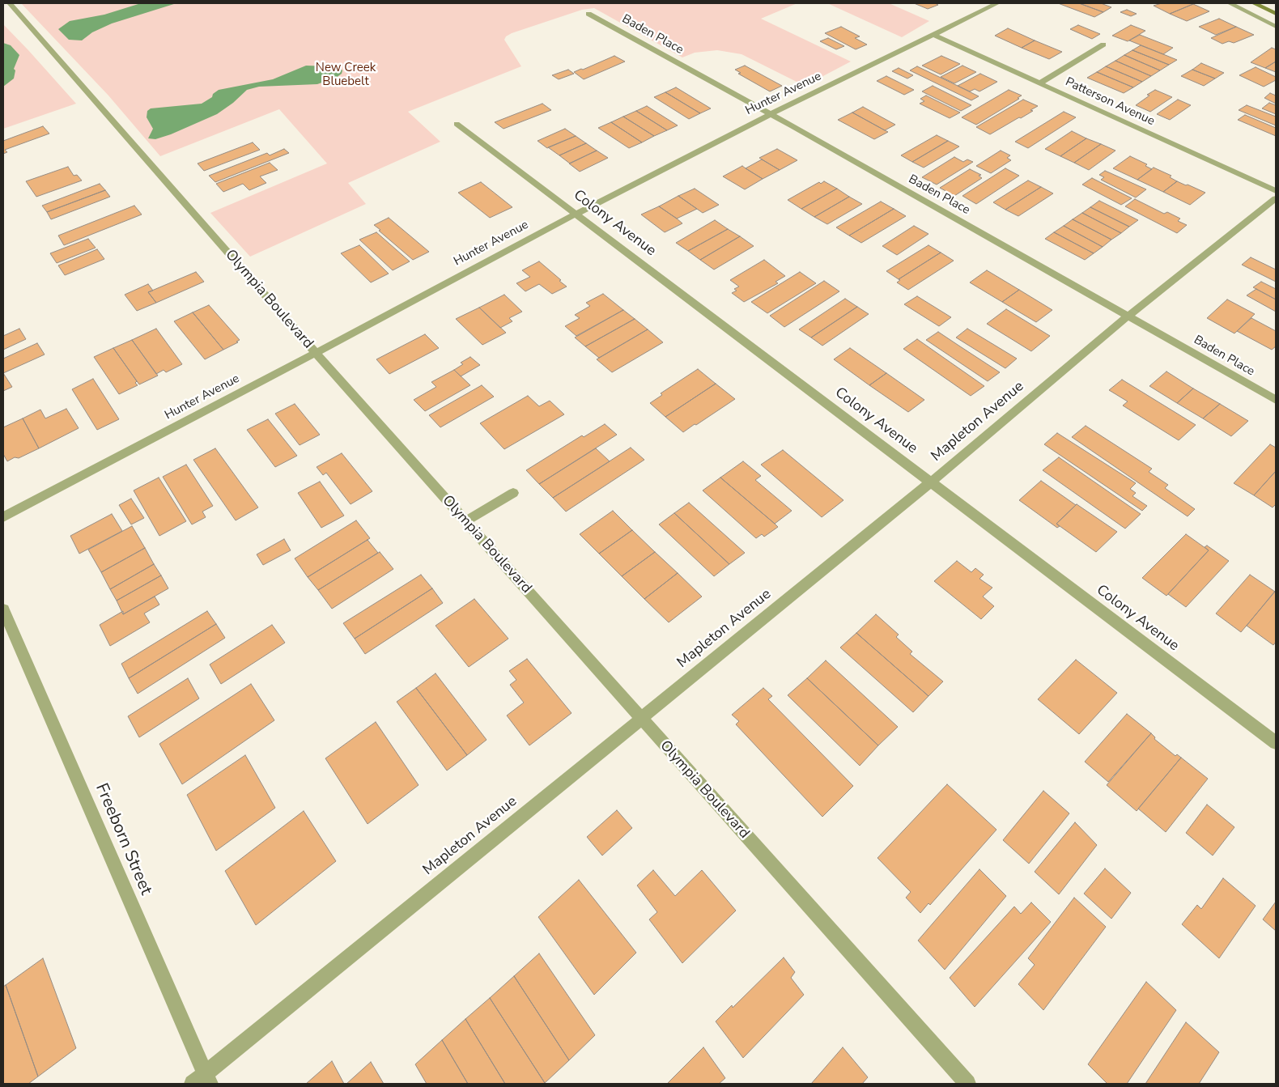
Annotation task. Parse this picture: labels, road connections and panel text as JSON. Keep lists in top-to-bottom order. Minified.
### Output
{"streets":{"street":["Baden Place","Hunter Avenue","Patterson Avenue","Colony Avenue","Olympia Boulevard","Mapleton Avenue","Freeborn Street"]},"crossings":[["Baden Place","Hunter Avenue"],["Baden Place","Mapleton Avenue"],["Hunter Avenue","Patterson Avenue"],["Hunter Avenue","Colony Avenue"],["Hunter Avenue","Olympia Boulevard"],["Colony Avenue","Mapleton Avenue"],["Olympia Boulevard","Mapleton Avenue"],["Mapleton Avenue","Freeborn Street"]],"parks":["New Creek Bluebelt"]}
